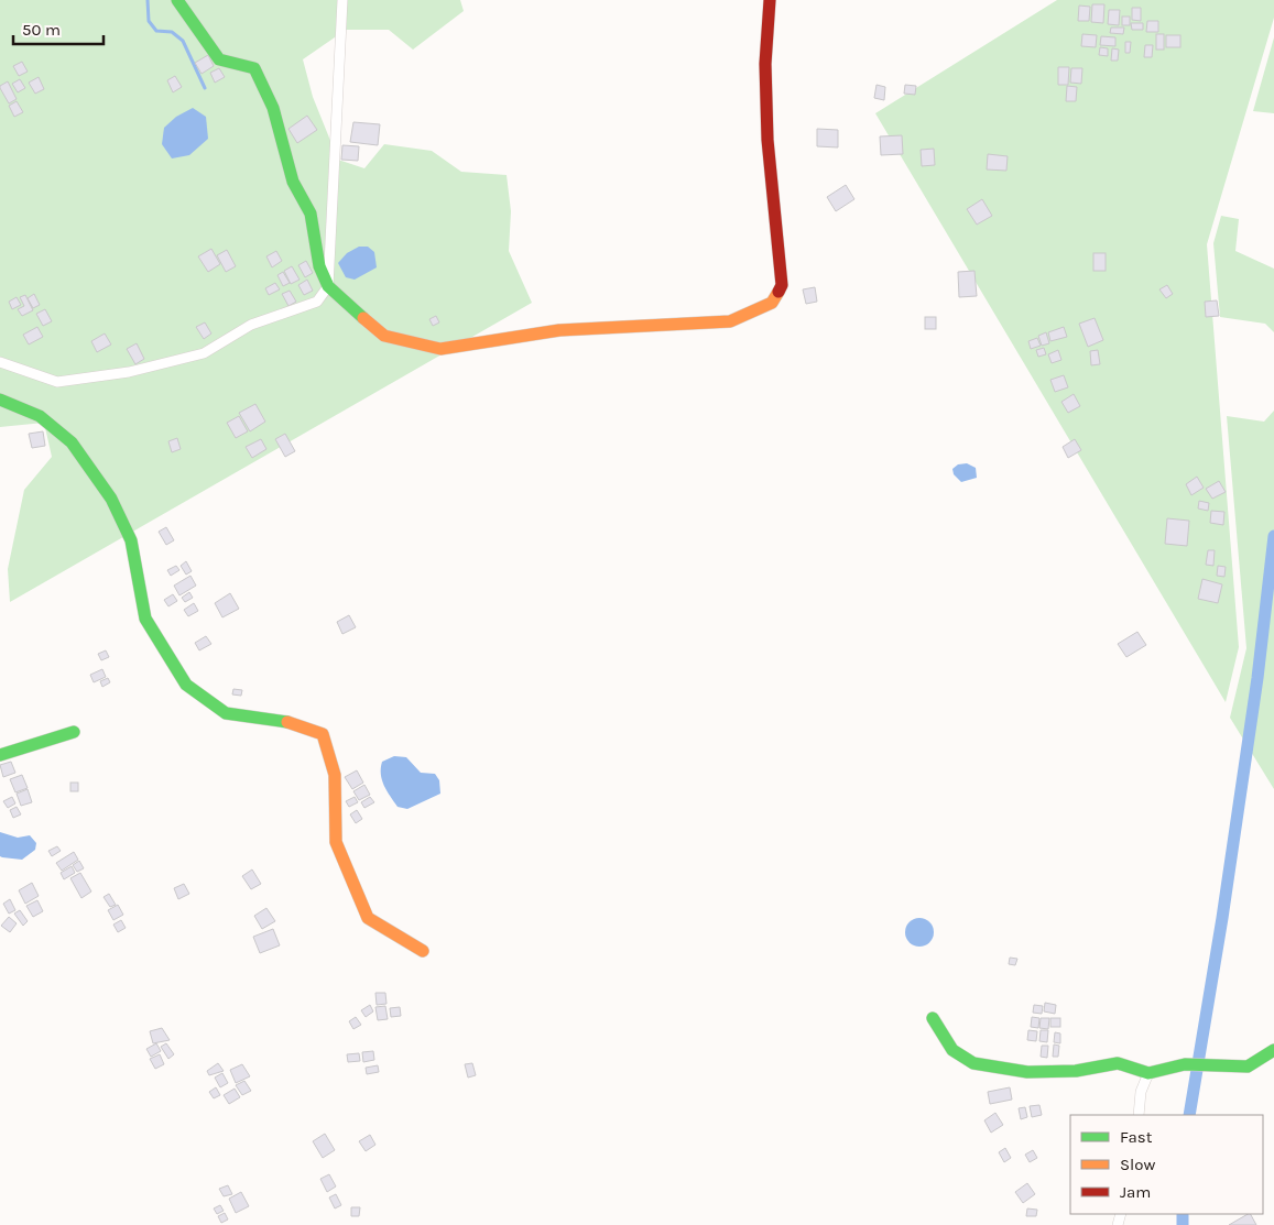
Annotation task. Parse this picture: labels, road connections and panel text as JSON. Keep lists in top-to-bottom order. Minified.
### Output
{"legend":["Fast","Slow","Jam"],"scale_bar":"50 m"}
